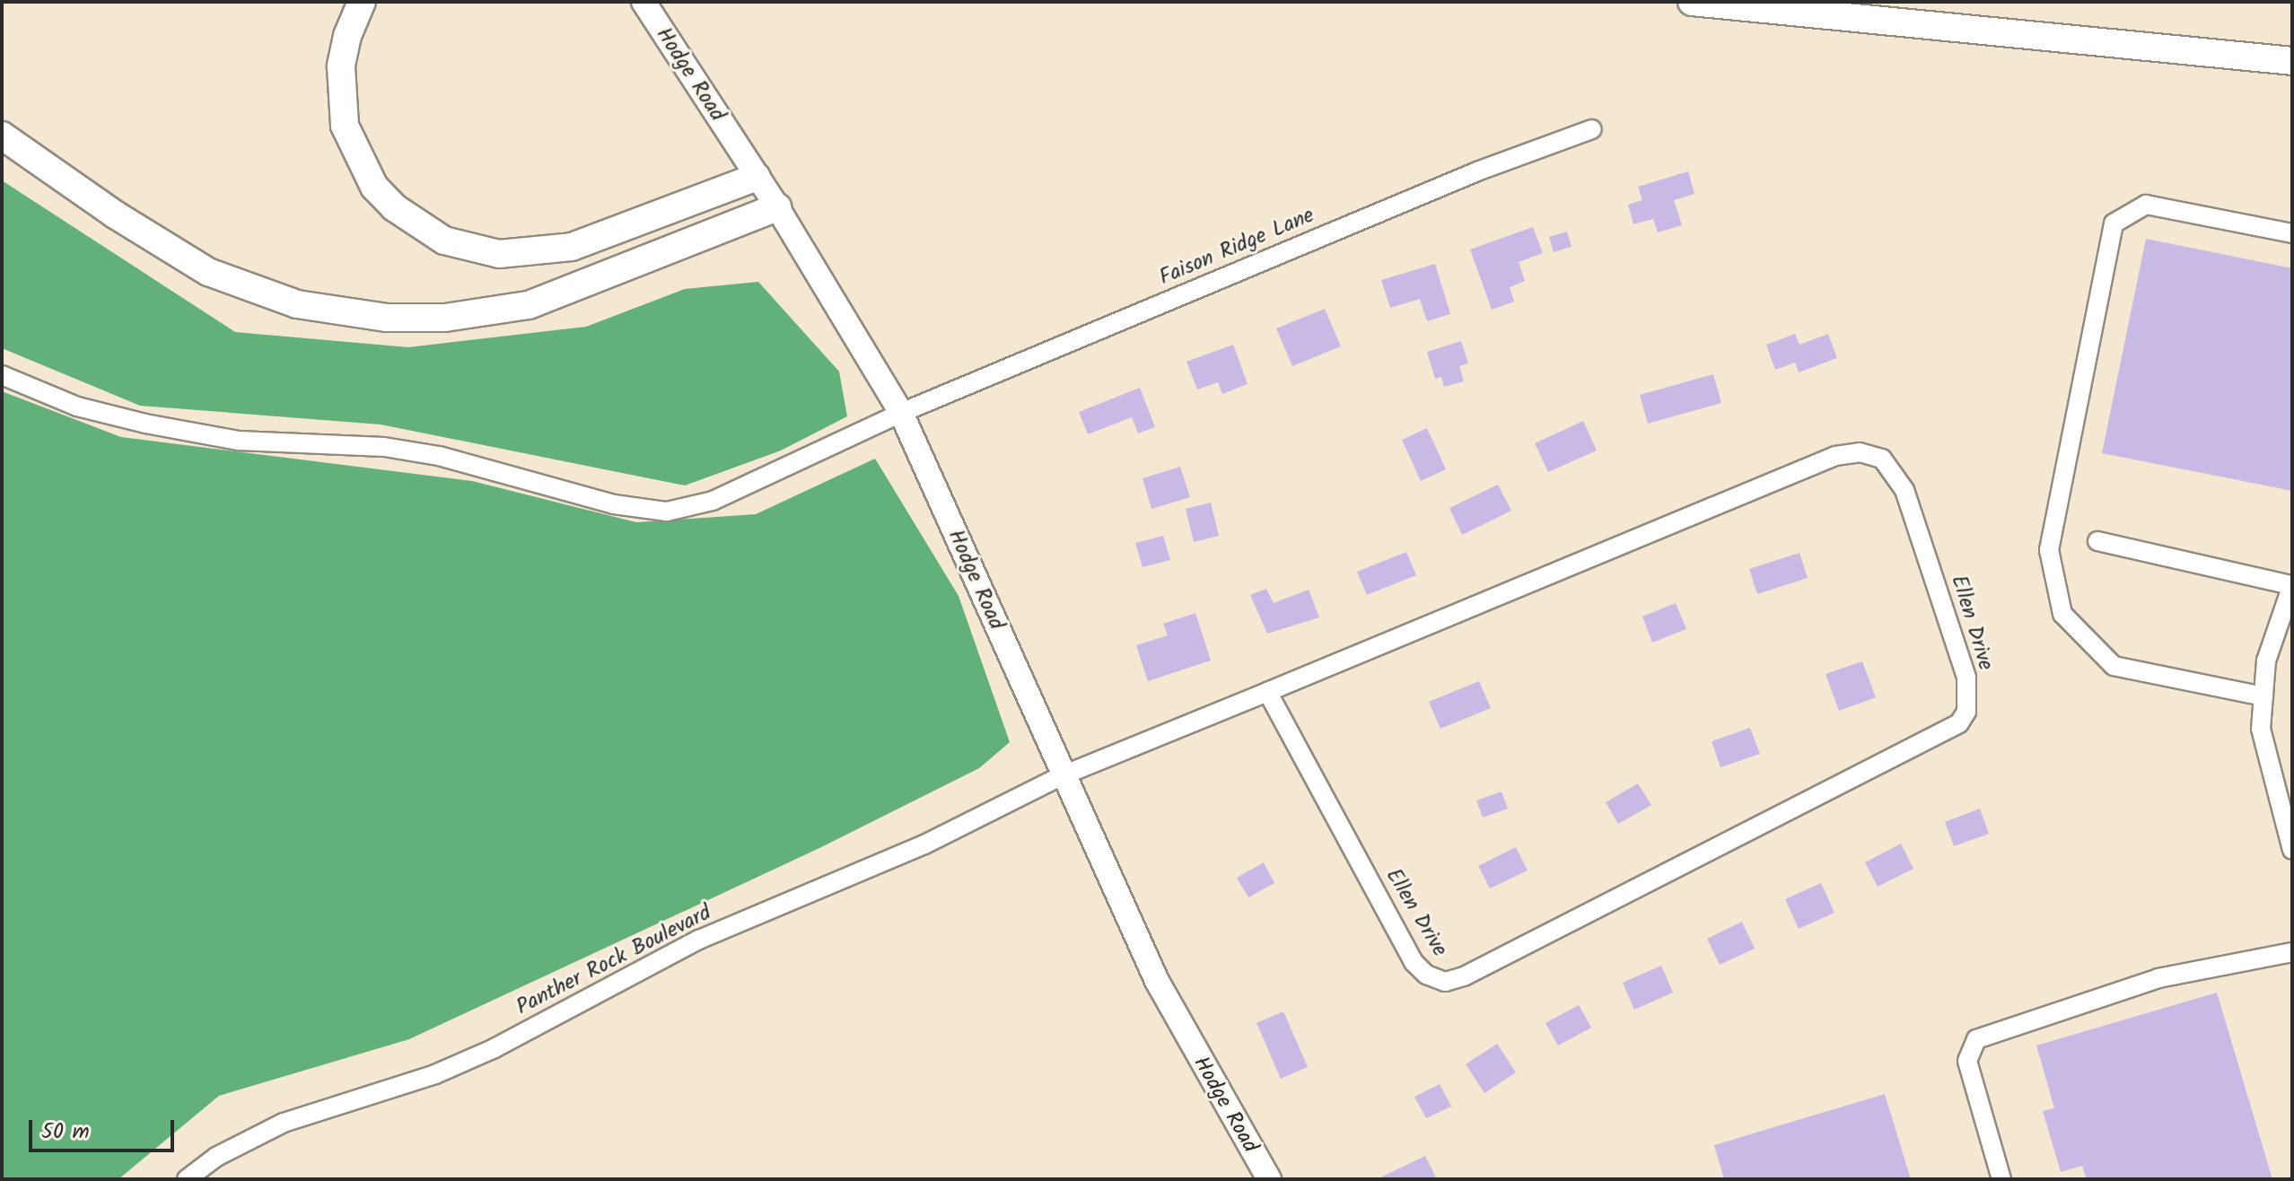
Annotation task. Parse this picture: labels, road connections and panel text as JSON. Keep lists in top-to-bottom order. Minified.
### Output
{"streets":{"main road":["Hodge Road"],"street":["Faison Ridge Lane","Ellen Drive","Panther Rock Boulevard"]},"crossings":[["Hodge Road","Faison Ridge Lane"],["Hodge Road","Ellen Drive"],["Hodge Road","Panther Rock Boulevard"],["Ellen Drive","Panther Rock Boulevard"]],"scale_bar":"50 m"}
